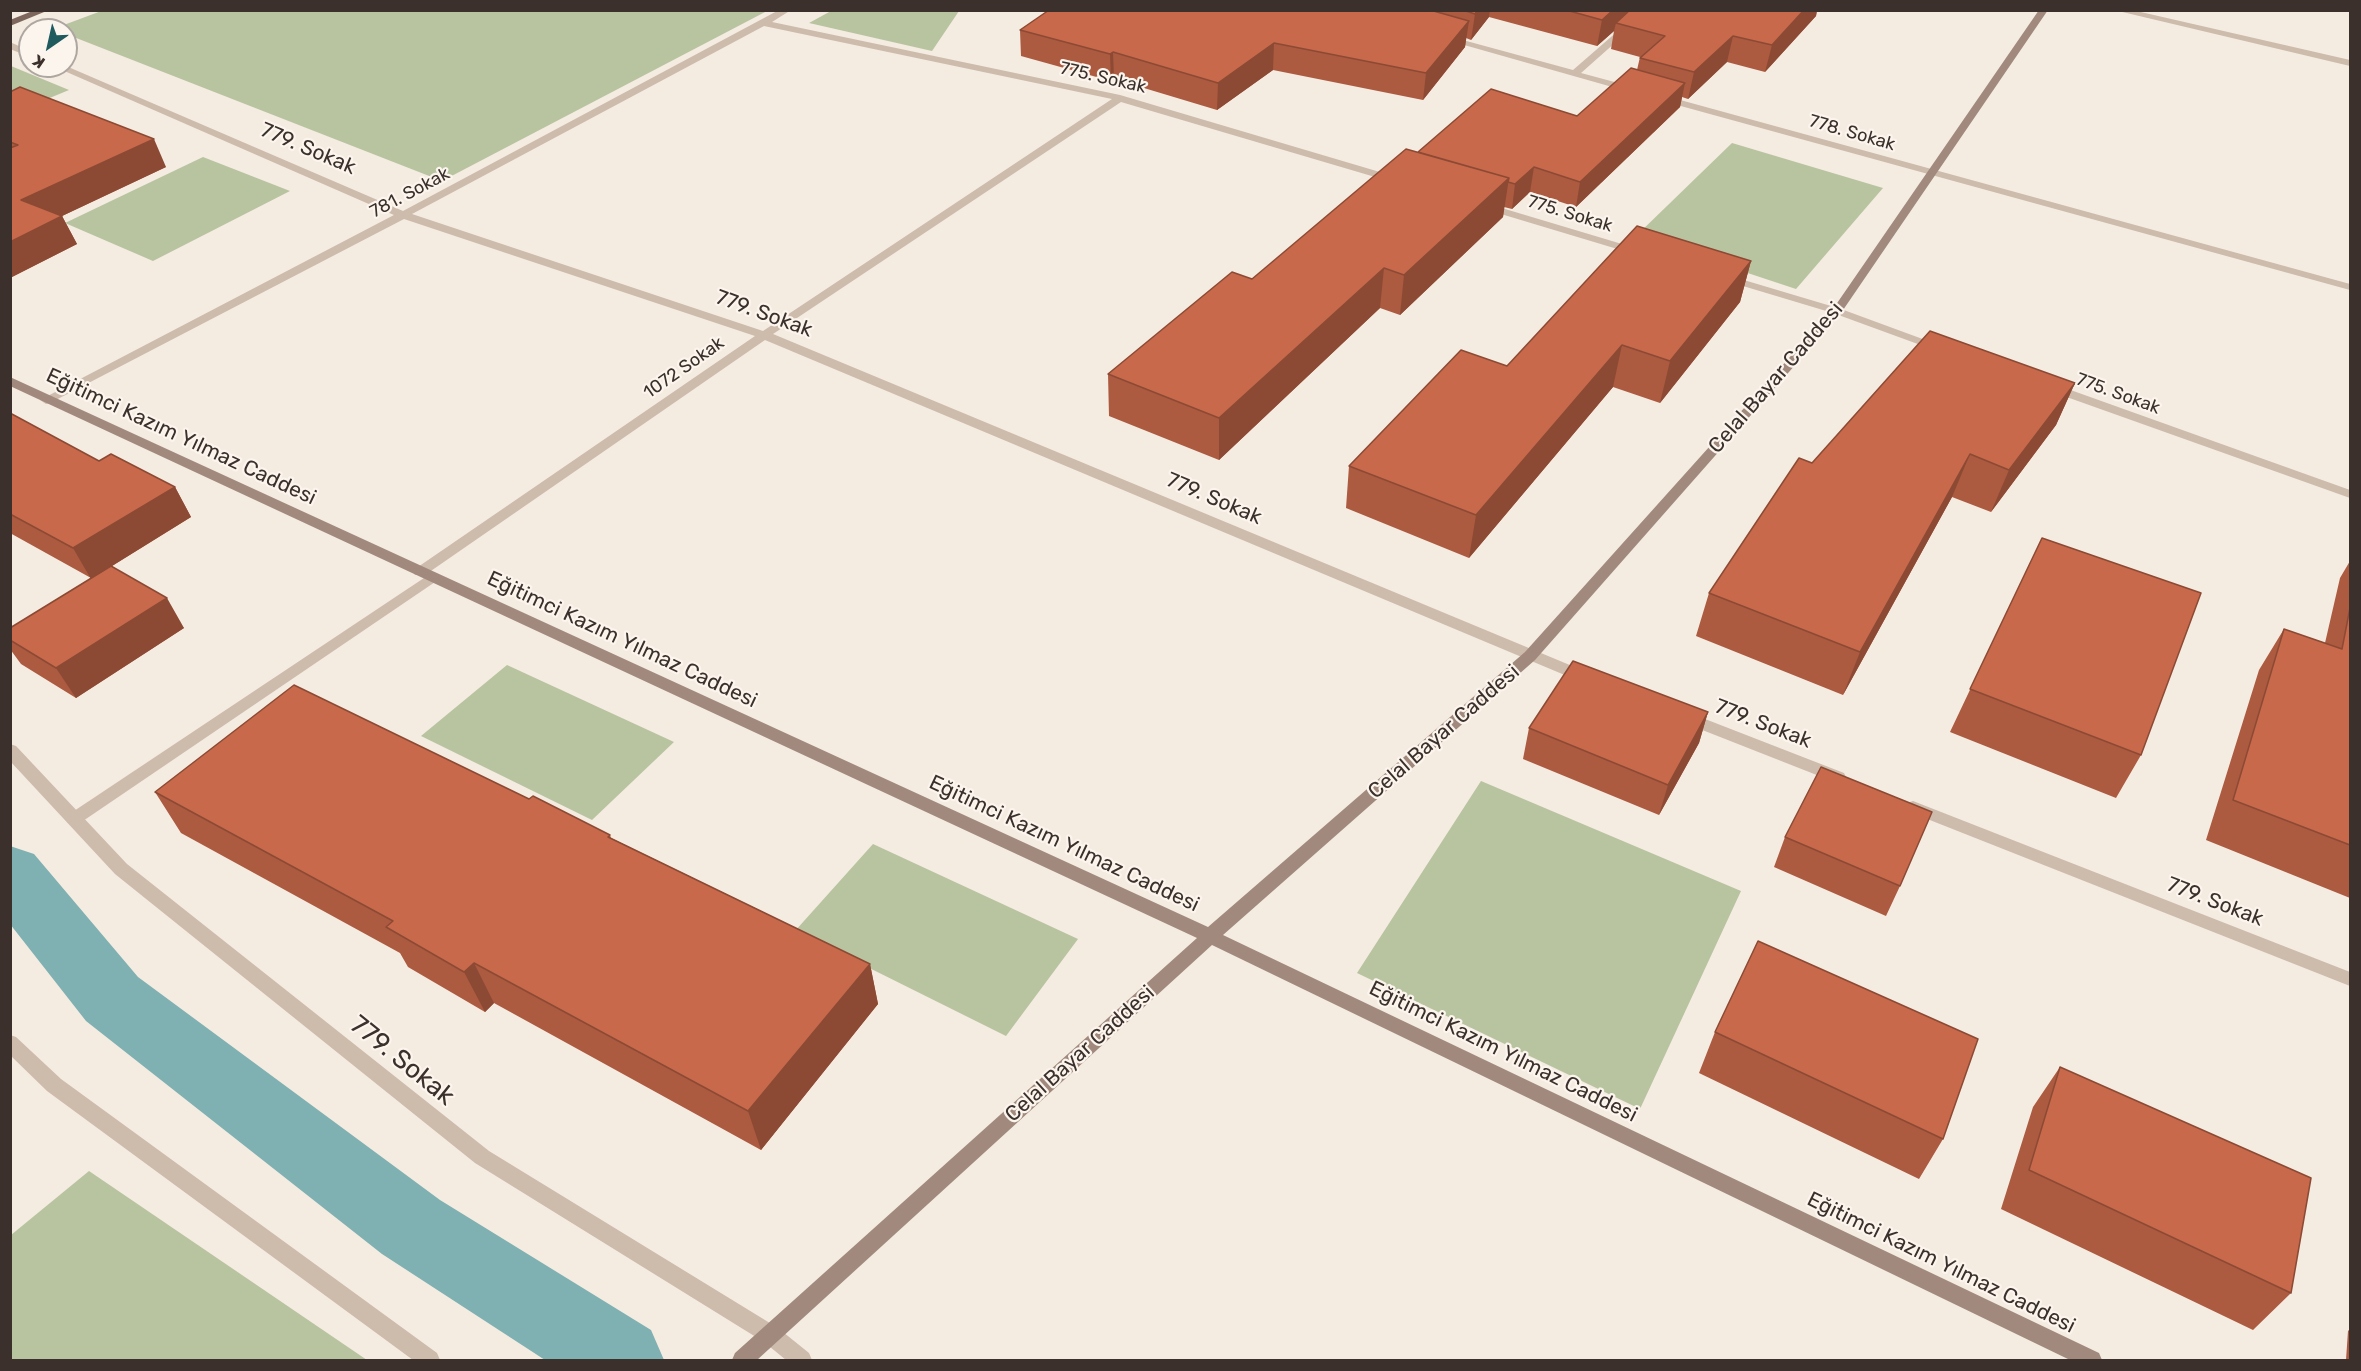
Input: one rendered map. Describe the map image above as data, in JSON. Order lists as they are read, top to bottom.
{
  "streets": {
    "street": [
      "775. Sokak",
      "778. Sokak",
      "779. Sokak",
      "781. Sokak",
      "1072 Sokak",
      "Celal Bayar Caddesi",
      "Eğitimci Kazım Yılmaz Caddesi"
    ]
  },
  "crossings": [
    ["775. Sokak", "781. Sokak"],
    ["775. Sokak", "1072 Sokak"],
    ["778. Sokak", "Celal Bayar Caddesi"],
    ["779. Sokak", "781. Sokak"],
    ["779. Sokak", "1072 Sokak"],
    ["779. Sokak", "Celal Bayar Caddesi"],
    ["781. Sokak", "Eğitimci Kazım Yılmaz Caddesi"],
    ["1072 Sokak", "Eğitimci Kazım Yılmaz Caddesi"],
    ["Celal Bayar Caddesi", "Eğitimci Kazım Yılmaz Caddesi"]
  ],
  "north": "bottom left"
}
